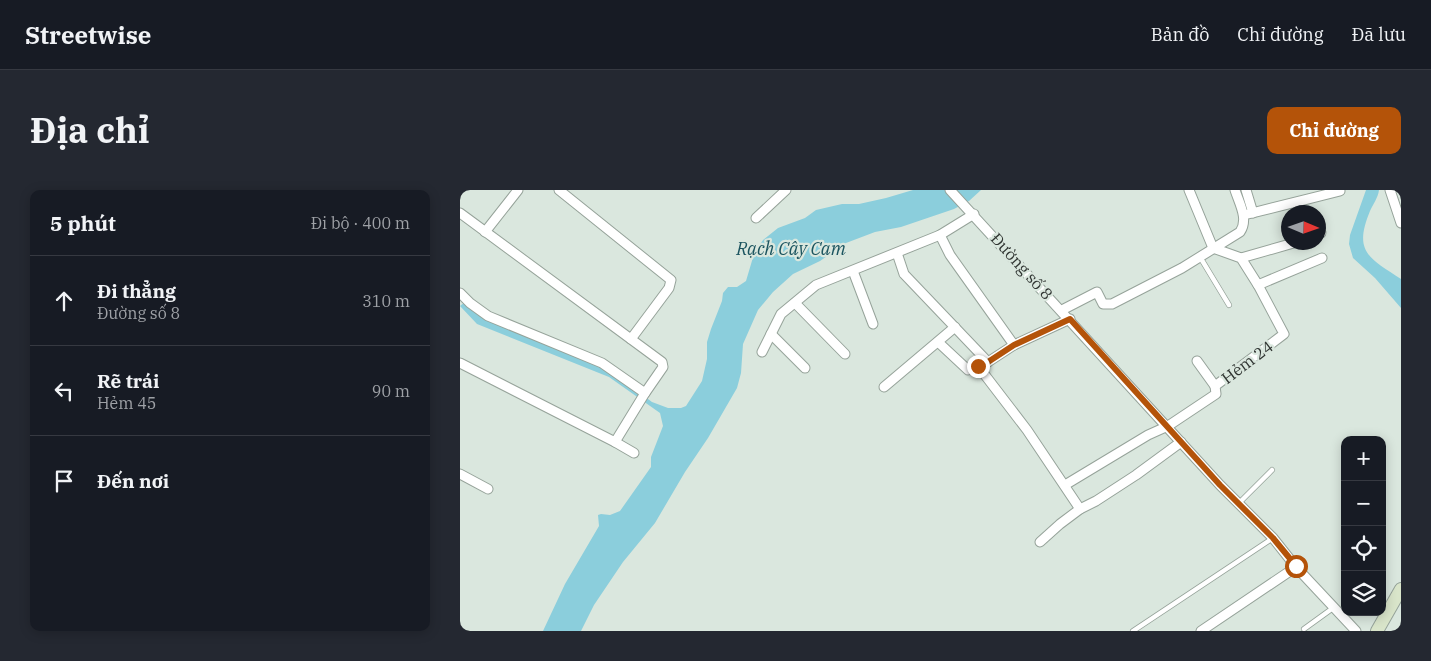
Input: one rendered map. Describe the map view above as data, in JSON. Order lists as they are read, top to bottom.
{
  "streets": {
    "street": ["Đường số 8", "Hẻm 24"]
  },
  "crossings": [
    ["Đường số 8", "Hẻm 24"]
  ],
  "water": ["Rạch Cây Cam"],
  "north": "right",
  "page": {
    "header": "Streetwise",
    "nav": ["Bản đồ", "Chỉ đường", "Đã lưu"],
    "title": "Địa chỉ",
    "buttons": "Chỉ đường",
    "heading": ["5 phút", "Đi bộ · 400 m"],
    "list": [
      ["Đi thẳng", "Đường số 8", "310 m"],
      ["Rẽ trái", "Hẻm 45", "90 m"],
      "Đến nơi"
    ],
    "map_buttons": ["+", "−"]
  }
}
